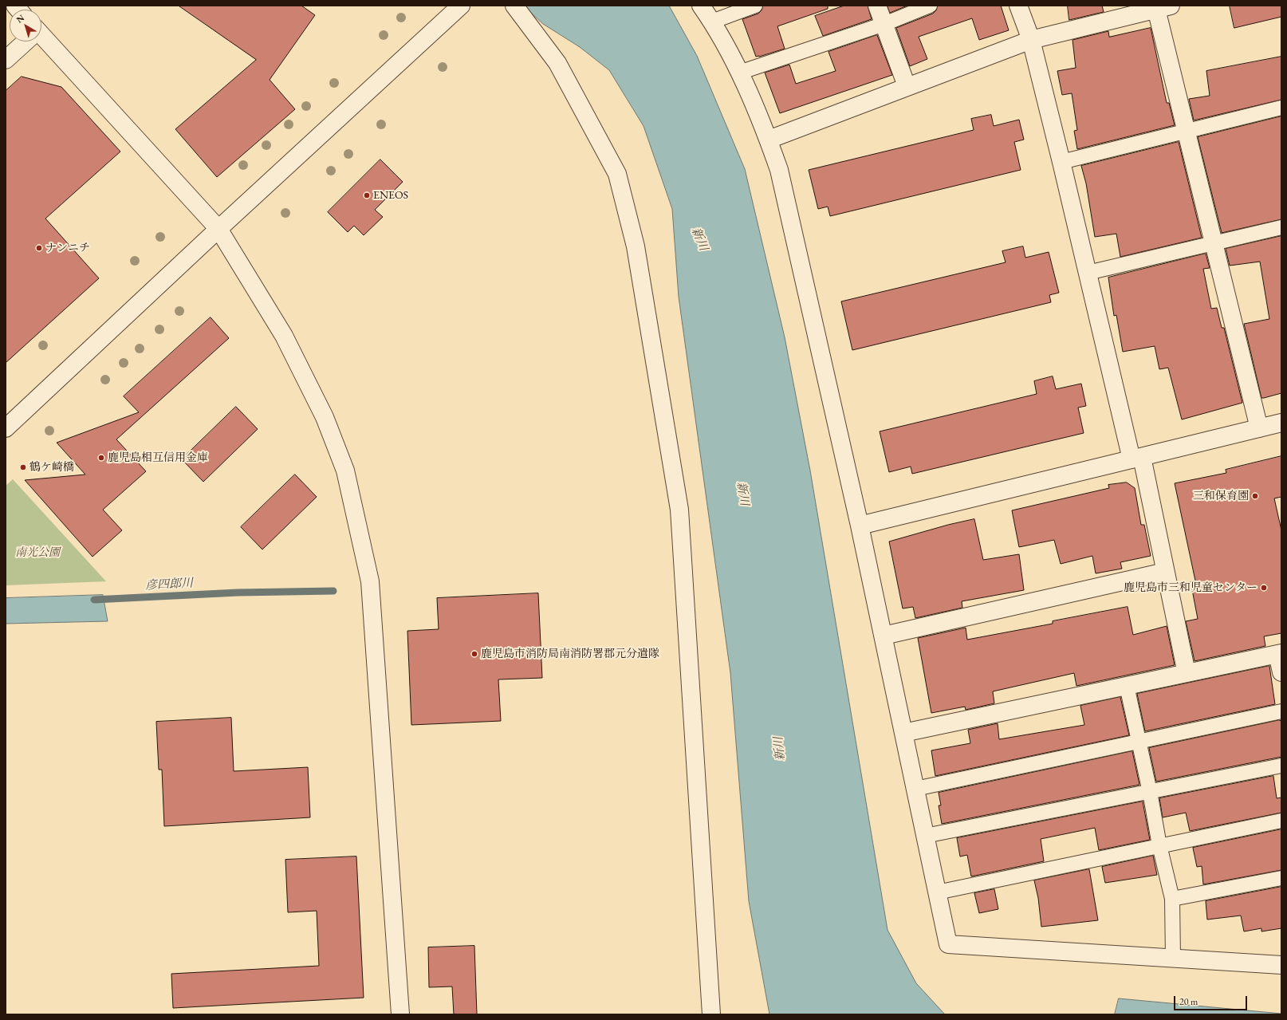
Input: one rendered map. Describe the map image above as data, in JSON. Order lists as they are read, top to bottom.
{
  "water": ["新川", "彦四郎川"],
  "parks": ["南光公園"],
  "places": [
    "ENEOS",
    "ナンニチ",
    "鹿児島相互信用金庫",
    "鶴ケ崎橋",
    "三和保育園",
    "鹿児島市三和児童センター",
    "鹿児島市消防局南消防署郡元分遣隊"
  ],
  "scale_bar": "20 m",
  "north": "top left"
}
